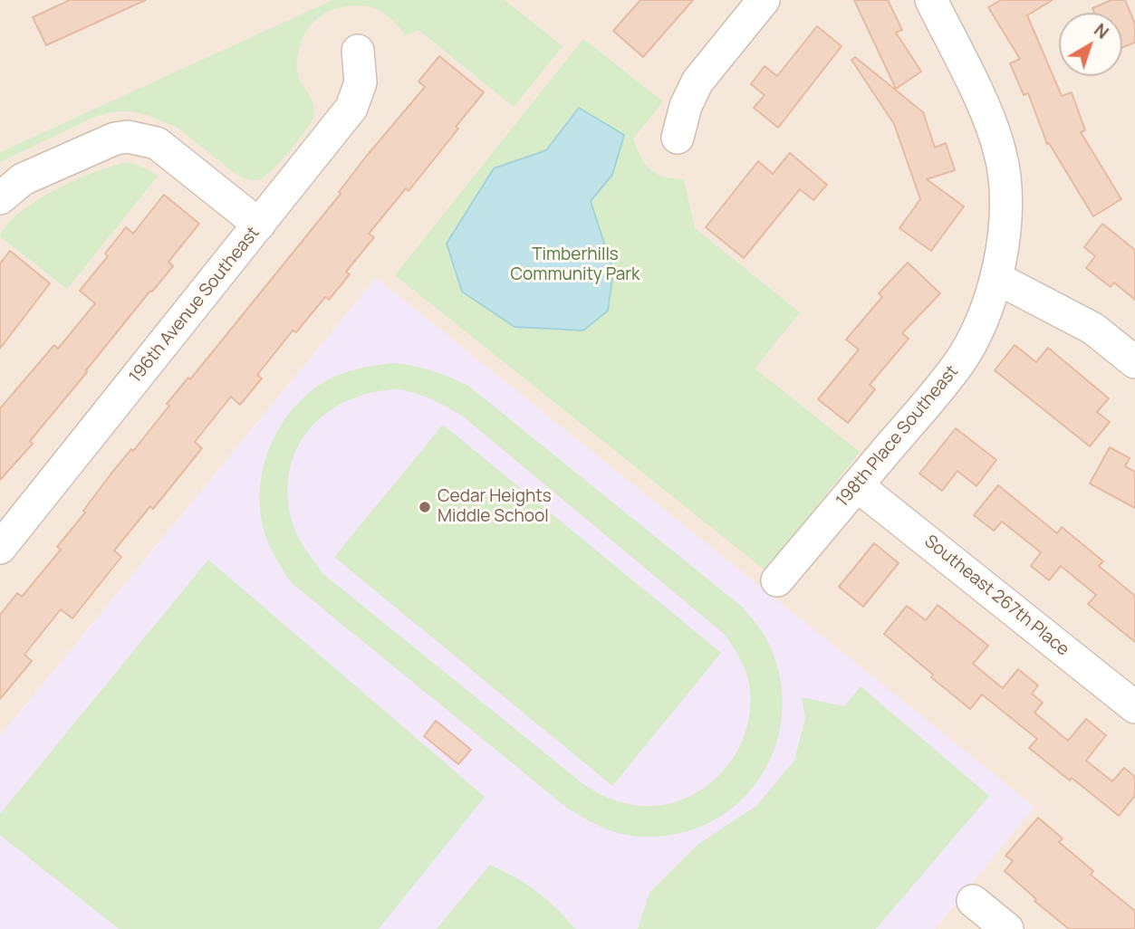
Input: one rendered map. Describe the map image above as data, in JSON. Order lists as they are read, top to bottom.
{
  "streets": {
    "street": ["196th Avenue Southeast", "198th Place Southeast", "Southeast 267th Place"]
  },
  "crossings": [
    ["198th Place Southeast", "Southeast 267th Place"]
  ],
  "parks": ["Timberhills Community Park"],
  "places": ["Cedar Heights Middle School"],
  "north": "top right"
}
